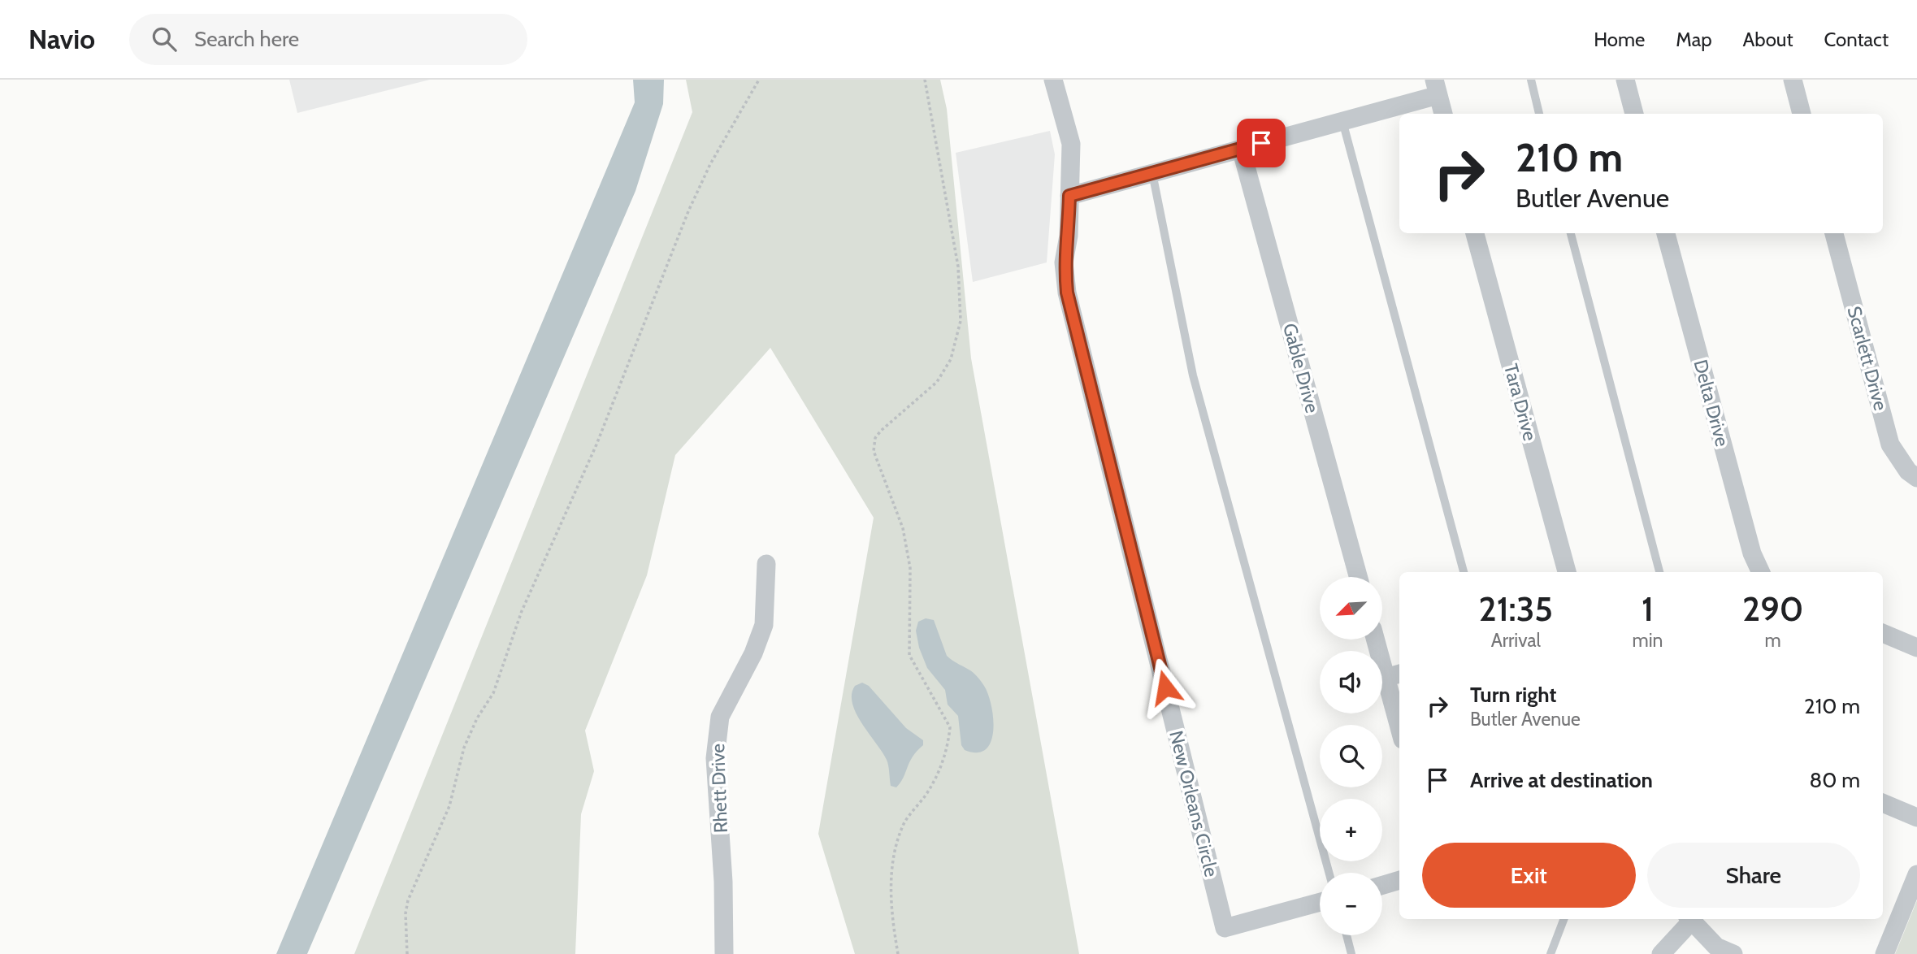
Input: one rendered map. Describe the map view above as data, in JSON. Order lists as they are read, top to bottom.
{
  "streets": {
    "street": [
      "Scarlett Drive",
      "Gable Drive",
      "Tara Drive",
      "Delta Drive",
      "Rhett Drive",
      "New Orleans Circle"
    ]
  },
  "north": "bottom left",
  "page": {
    "header": "Navio",
    "search": "Search here",
    "nav": [
      "Home",
      "Map",
      "About",
      "Contact"
    ],
    "turn": ["210 m", "Butler Avenue"],
    "eta": [
      "21:35",
      "Arrival",
      "1",
      "min",
      "290",
      "m"
    ],
    "map_buttons": ["+", "−"],
    "list": [
      {
        "name": "Turn right",
        "note": "Butler Avenue",
        "value": "210 m"
      },
      {
        "name": "Arrive at destination",
        "value": "80 m"
      }
    ],
    "buttons": ["Exit", "Share"]
  }
}
